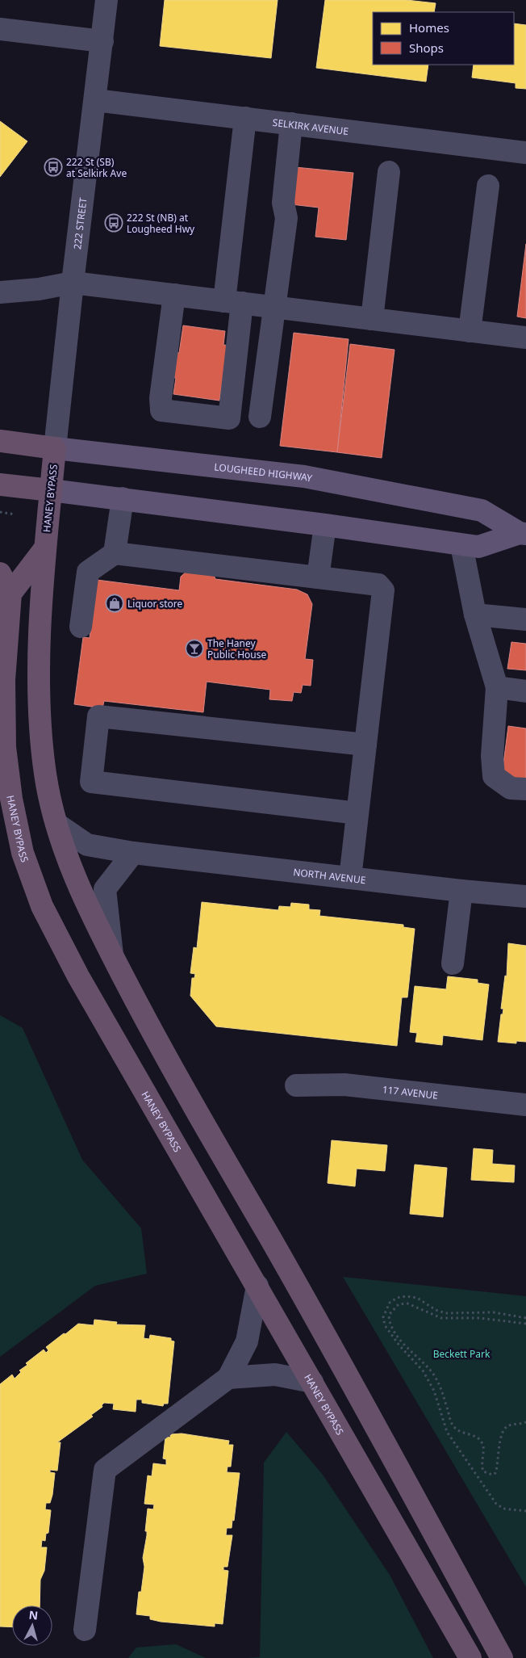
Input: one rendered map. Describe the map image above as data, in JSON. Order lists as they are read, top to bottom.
{
  "streets": {
    "highway": ["LOUGHEED HIGHWAY", "HANEY BYPASS"],
    "street": [
      "SELKIRK AVENUE",
      "222 STREET",
      "NORTH AVENUE",
      "117 AVENUE"
    ]
  },
  "crossings": [
    ["SELKIRK AVENUE", "222 STREET"],
    ["222 STREET", "LOUGHEED HIGHWAY"],
    ["222 STREET", "HANEY BYPASS"],
    ["LOUGHEED HIGHWAY", "HANEY BYPASS"],
    ["HANEY BYPASS", "NORTH AVENUE"]
  ],
  "parks": ["Beckett Park"],
  "places": {
    "bus stop": ["222 St (SB) at Selkirk Ave", "222 St (NB) at Lougheed Hwy"],
    "shop": ["Liquor store"],
    "bar": ["The Haney Public House"]
  },
  "legend": ["Homes", "Shops"],
  "north": "top"
}
